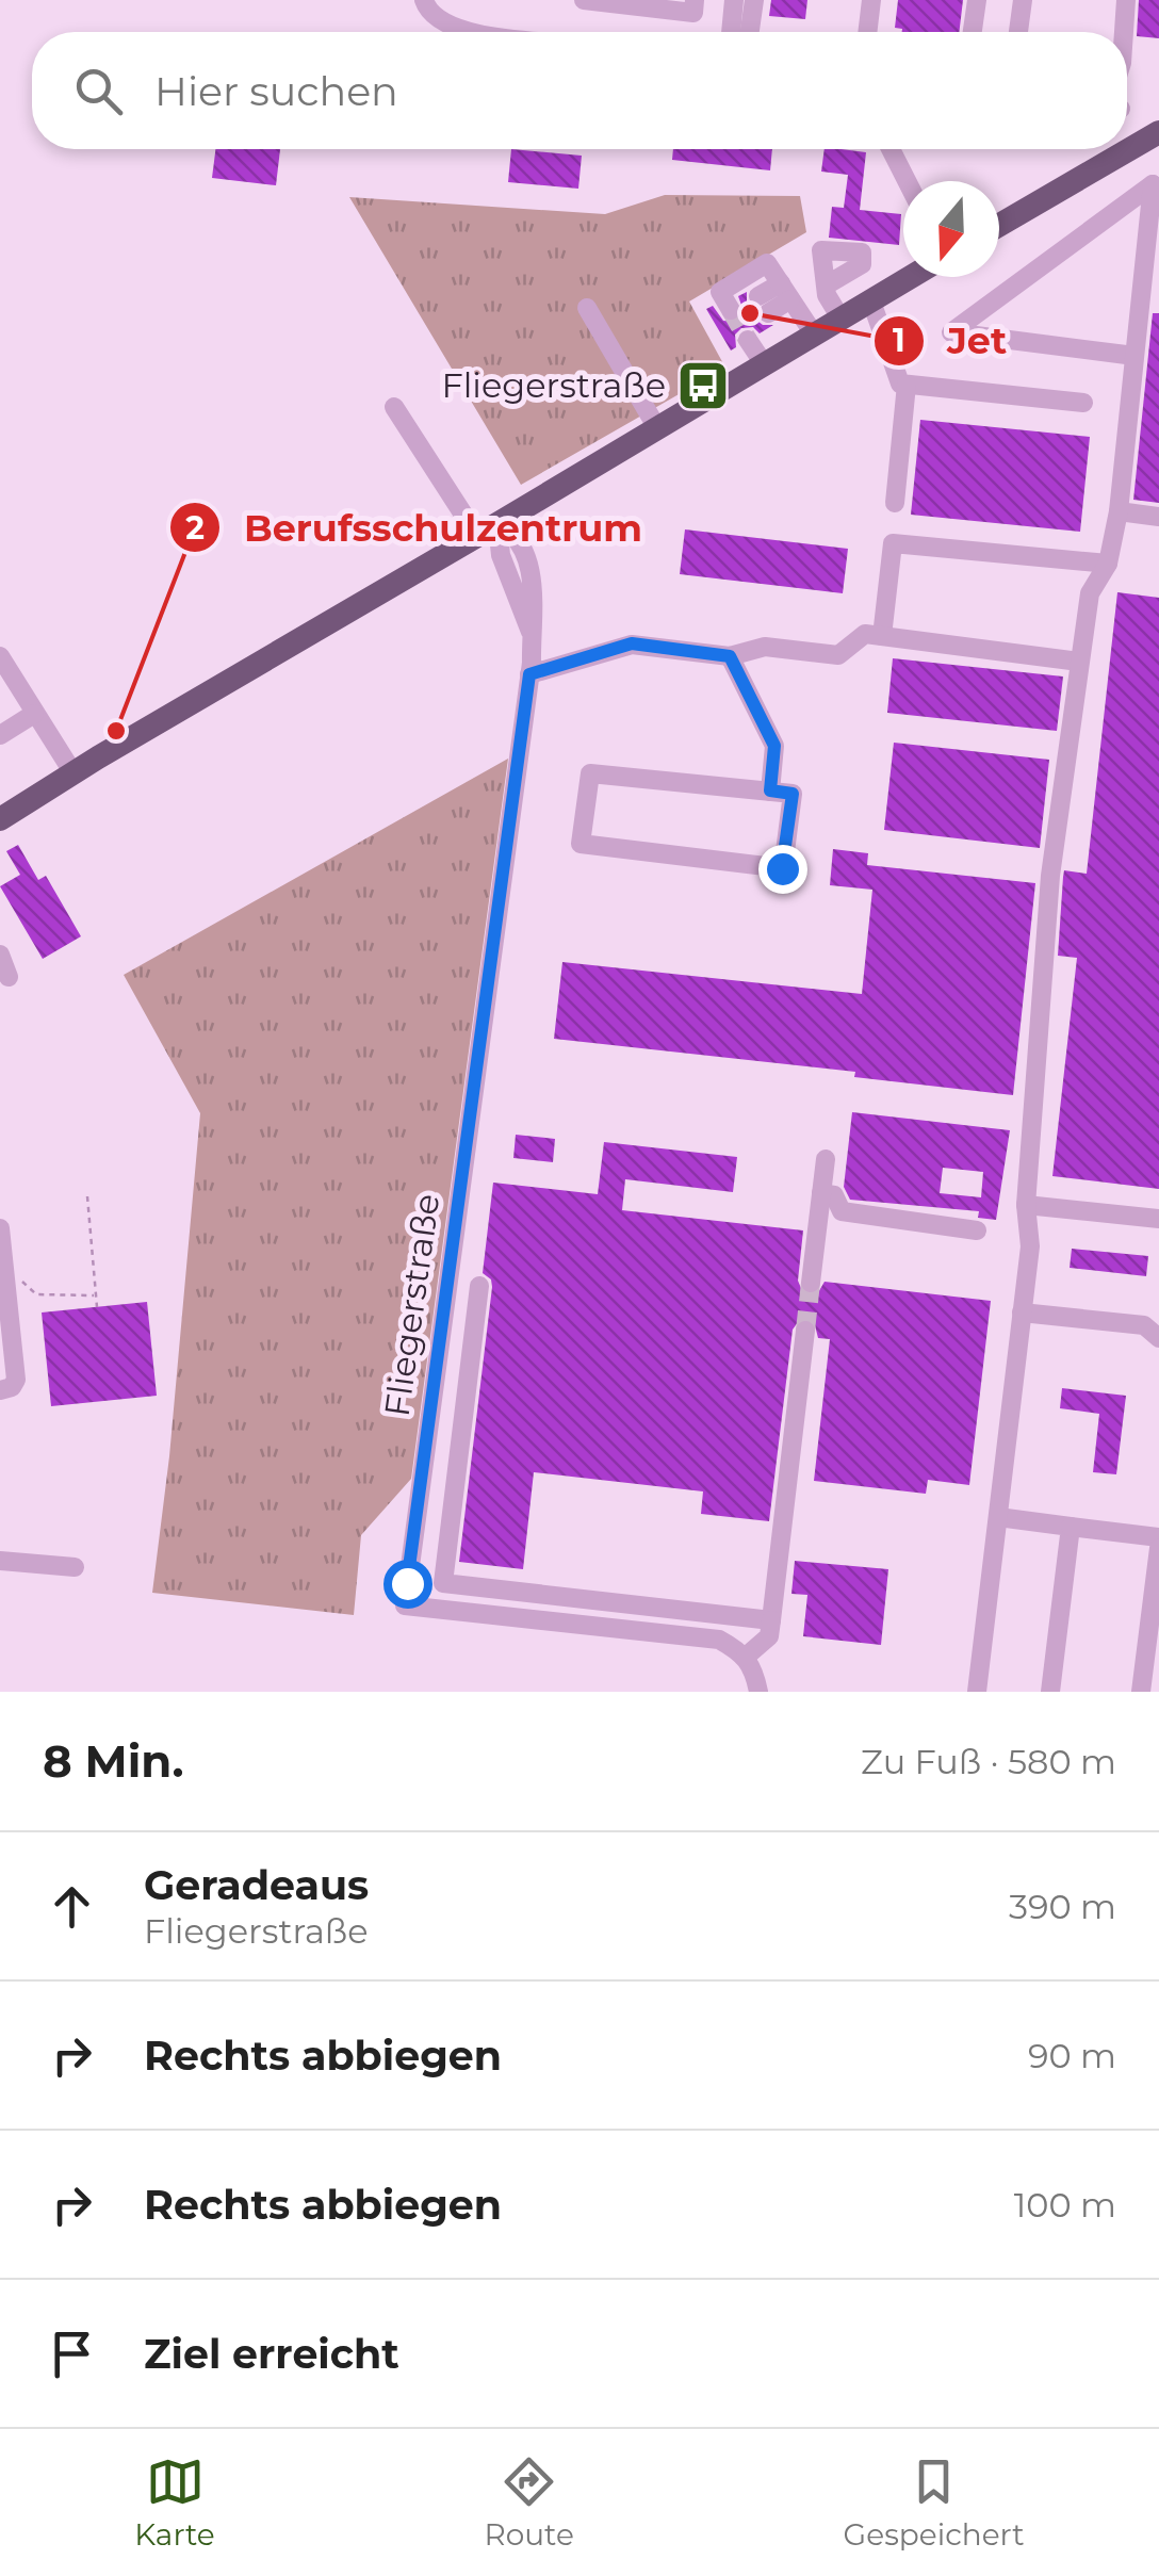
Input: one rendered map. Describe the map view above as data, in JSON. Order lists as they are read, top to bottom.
{
  "streets": {
    "street": ["Fliegerstraße"]
  },
  "places": {
    "other": ["Jet", "Berufsschulzentrum"],
    "bus stop": ["Fliegerstraße"]
  },
  "north": "bottom",
  "page": {
    "search": "Hier suchen",
    "heading": ["8 Min.", "Zu Fuß · 580 m"],
    "list": [
      ["Geradeaus", "Fliegerstraße", "390 m"],
      ["Rechts abbiegen", "90 m"],
      ["Rechts abbiegen", "100 m"],
      "Ziel erreicht"
    ],
    "nav": ["Karte", "Route", "Gespeichert"]
  }
}
